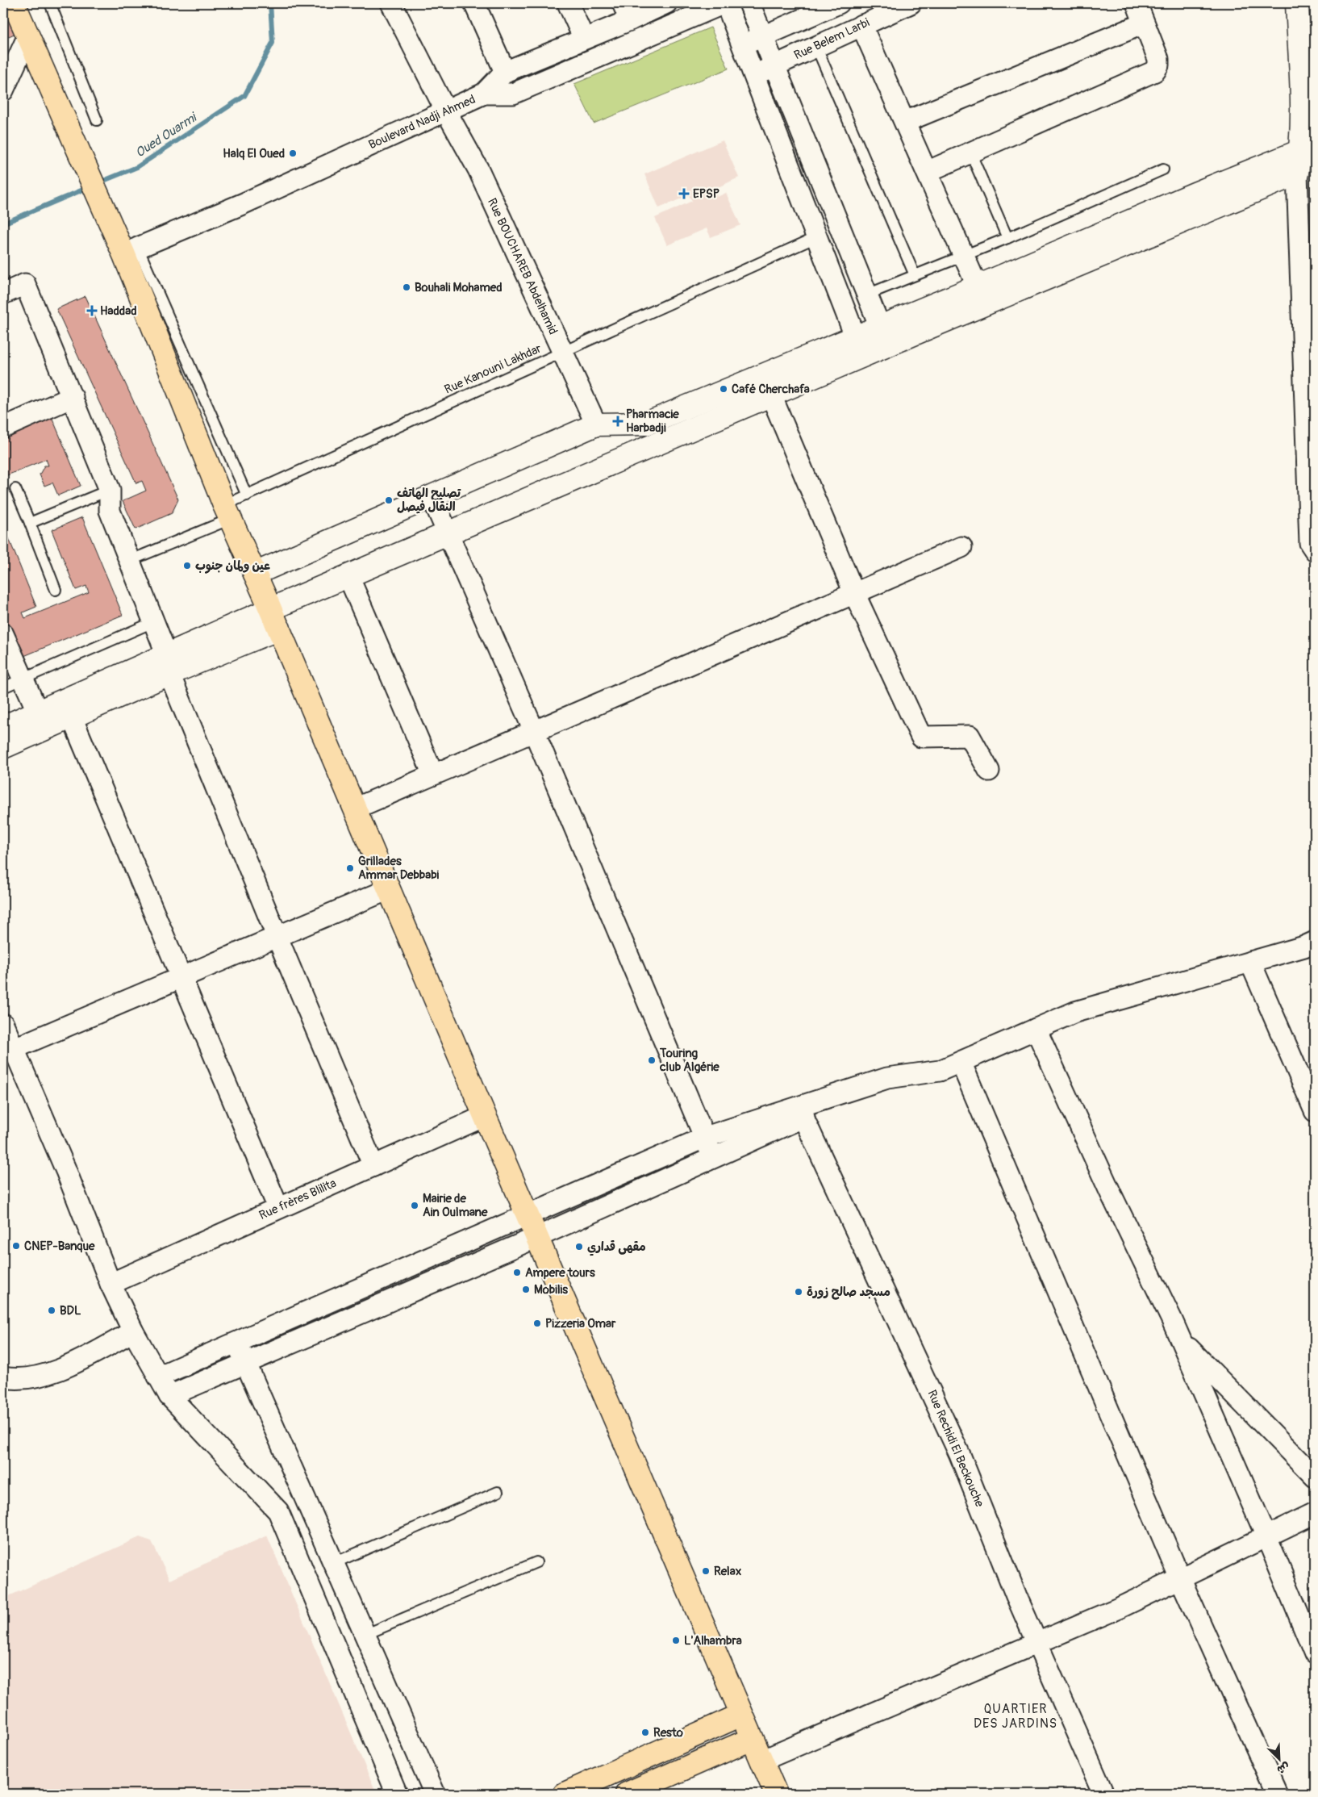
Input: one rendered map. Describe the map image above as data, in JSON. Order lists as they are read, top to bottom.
{
  "streets": {
    "street": [
      "Rue Belem Larbi",
      "Boulevard Nadji Ahmed",
      "Rue BOUCHAREB Abdelhamid",
      "Rue frères Blilita",
      "Rue Rechidi El Beckouche"
    ],
    "lane": ["Rue Kanouni Lakhdar"]
  },
  "crossings": [
    ["Boulevard Nadji Ahmed", "Rue BOUCHAREB Abdelhamid"],
    ["Rue BOUCHAREB Abdelhamid", "Rue Kanouni Lakhdar"]
  ],
  "districts": ["QUARTIER DES JARDINS"],
  "water": ["Oued Ouarmi"],
  "places": {
    "other": [
      "Halq El Oued",
      "Bouhali Mohamed",
      "Café Cherchafa",
      "تصليح الهاتف النقال فيصل",
      "عين ولمان جنوب",
      "Grillades Ammar Debbabi",
      "Touring club Algérie",
      "Mairie de Ain Oulmane",
      "CNEP-Banque",
      "مقهى قداري",
      "Ampere tours",
      "Mobilis",
      "مسجد صالح زورة",
      "BDL",
      "Pizzeria Omar",
      "Relax",
      "L'Alhambra",
      "Resto"
    ],
    "health": ["EPSP", "Haddad", "Pharmacie Harbadji"]
  },
  "north": "bottom right"
}
